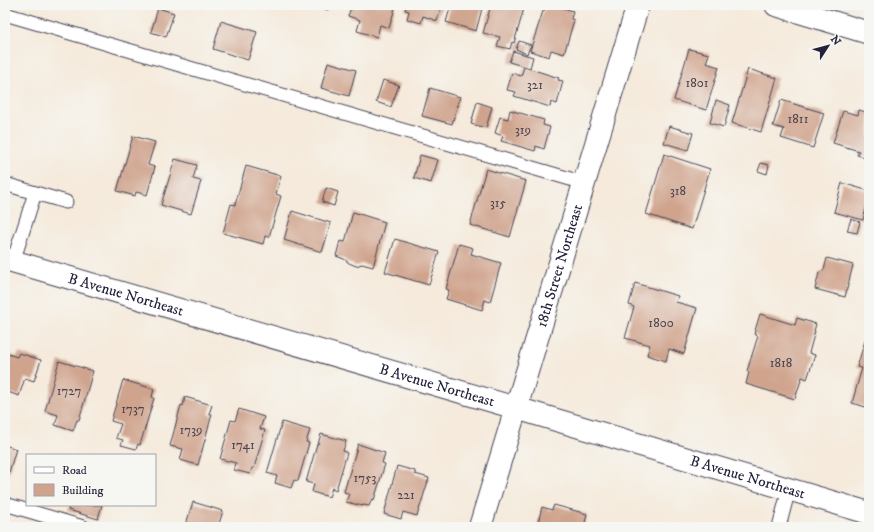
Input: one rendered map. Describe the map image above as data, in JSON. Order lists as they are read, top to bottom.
{
  "streets": {
    "street": ["18th Street Northeast", "B Avenue Northeast"]
  },
  "crossings": [
    ["18th Street Northeast", "B Avenue Northeast"]
  ],
  "house_numbers": [
    "1801",
    "321",
    "1811",
    "319",
    "318",
    "315",
    "1800",
    "1818",
    "1727",
    "1737",
    "1739",
    "1741",
    "1753",
    "221"
  ],
  "legend": ["Road", "Building"],
  "north": "top right"
}
